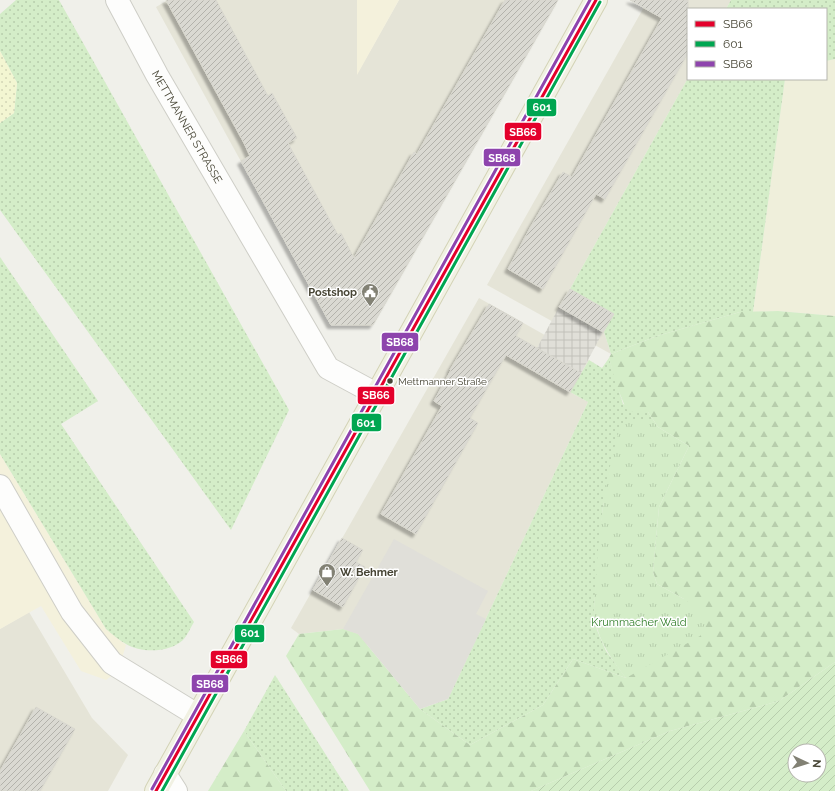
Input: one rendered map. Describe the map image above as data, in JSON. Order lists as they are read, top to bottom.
{
  "streets": {
    "street": ["METTMANNER STRASSE"]
  },
  "parks": ["Krummacher Wald"],
  "places": {
    "public building": ["Postshop"],
    "other": ["Mettmanner Straße"],
    "shop": ["W. Behmer"]
  },
  "lines": ["transit line SB66", "transit line SB68", "transit line 601"],
  "legend": ["SB66", "601", "SB68"],
  "north": "right"
}
